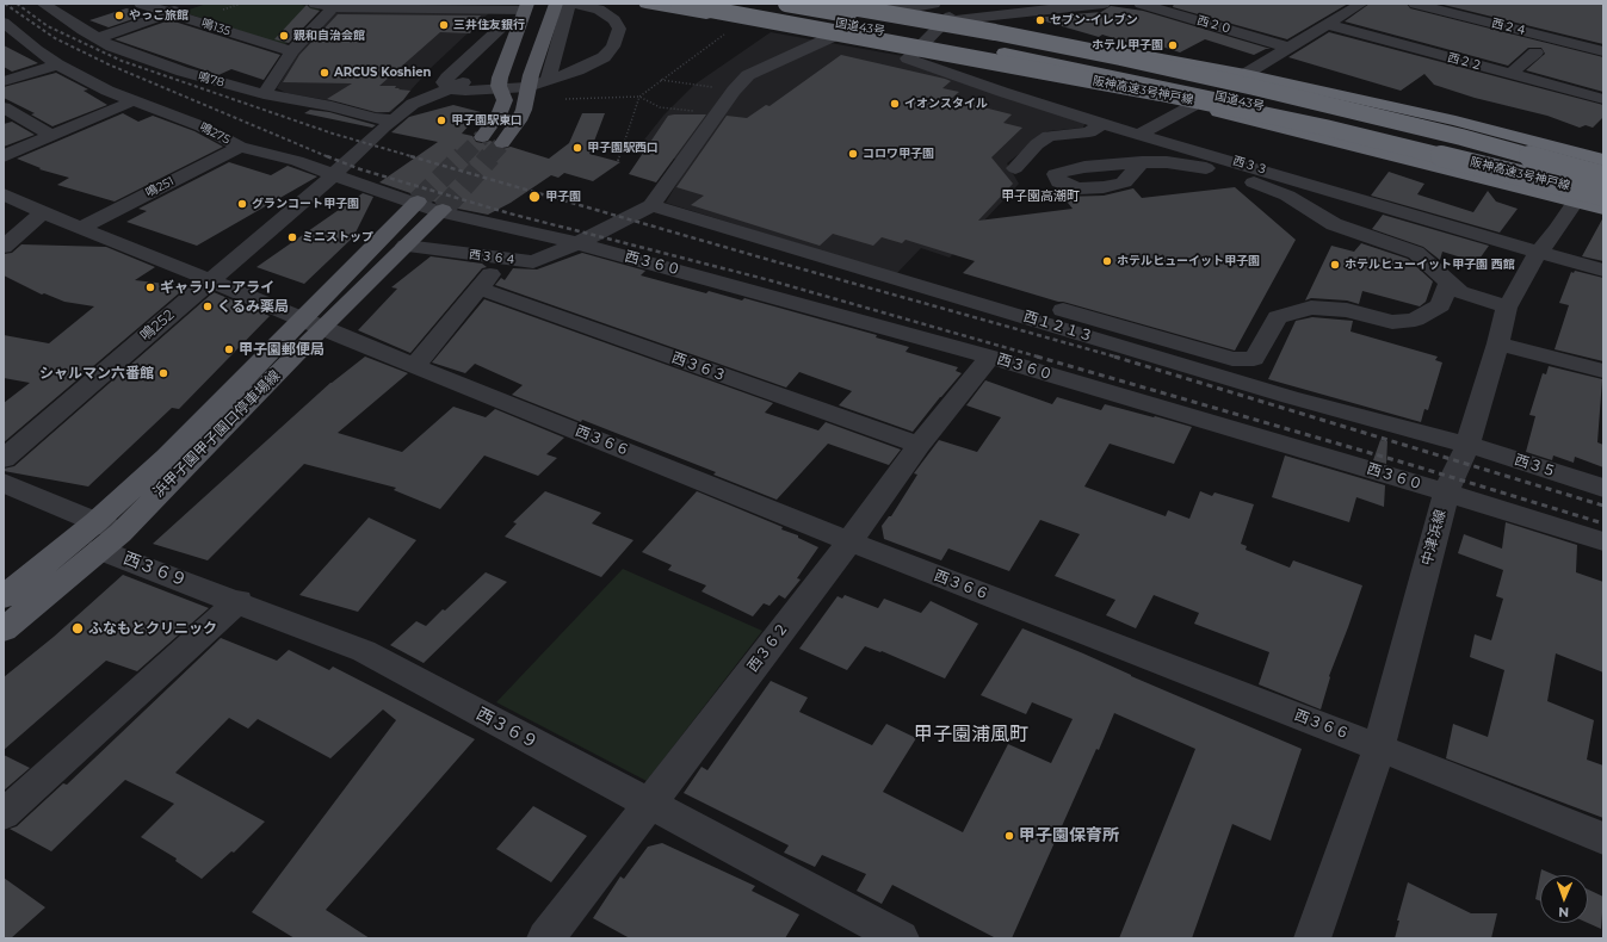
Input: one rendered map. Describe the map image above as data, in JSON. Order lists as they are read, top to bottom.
{
  "streets": {
    "highway": ["国道43号", "阪神高速3号神戸線"],
    "main road": ["浜甲子園甲子園口停車場線"],
    "street": [
      "西２０",
      "鳴135",
      "西２４",
      "西２２",
      "鳴78",
      "鳴275",
      "西３３",
      "鳴251",
      "西３６４",
      "西３６０",
      "鳴252",
      "西１２１３",
      "西３６３",
      "西３６６",
      "西３５",
      "中津浜線",
      "西３６９",
      "西３６２"
    ]
  },
  "crossings": [
    ["国道43号", "阪神高速3号神戸線"],
    ["国道43号", "中津浜線"],
    ["鳴78", "鳴252"],
    ["阪神高速3号神戸線", "中津浜線"],
    ["鳴275", "鳴251"],
    ["鳴275", "西３６０"],
    ["鳴275", "鳴252"],
    ["鳴275", "浜甲子園甲子園口停車場線"],
    ["西３３", "中津浜線"],
    ["鳴251", "西３６６"],
    ["西３６４", "西３６０"],
    ["西３６４", "西１２１３"],
    ["西３６４", "浜甲子園甲子園口停車場線"],
    ["西３６０", "浜甲子園甲子園口停車場線"],
    ["西３６０", "中津浜線"],
    ["西３６０", "西３６２"],
    ["鳴252", "西３６６"],
    ["西１２１３", "西３５"],
    ["西１２１３", "中津浜線"],
    ["西３６３", "西３６２"],
    ["浜甲子園甲子園口停車場線", "西３６６"],
    ["浜甲子園甲子園口停車場線", "西３６９"],
    ["西３６６", "中津浜線"],
    ["西３６６", "西３６２"],
    ["西３５", "中津浜線"],
    ["西３６９", "西３６２"]
  ],
  "districts": ["甲子園高潮町", "甲子園浦風町"],
  "places": [
    "やっこ旅館",
    "セブン-イレブン",
    "三井住友銀行",
    "親和自治会館",
    "ホテル甲子園",
    "ARCUS Koshien",
    "イオンスタイル",
    "甲子園駅東口",
    "甲子園駅西口",
    "コロワ甲子園",
    "甲子園",
    "グランコート甲子園",
    "ミニストップ",
    "ホテルヒューイット甲子園",
    "ホテルヒューイット甲子園 西館",
    "ギャラリーアライ",
    "くるみ薬局",
    "甲子園郵便局",
    "シャルマン六番館",
    "ふなもとクリニック",
    "甲子園保育所"
  ],
  "north": "bottom"
}
